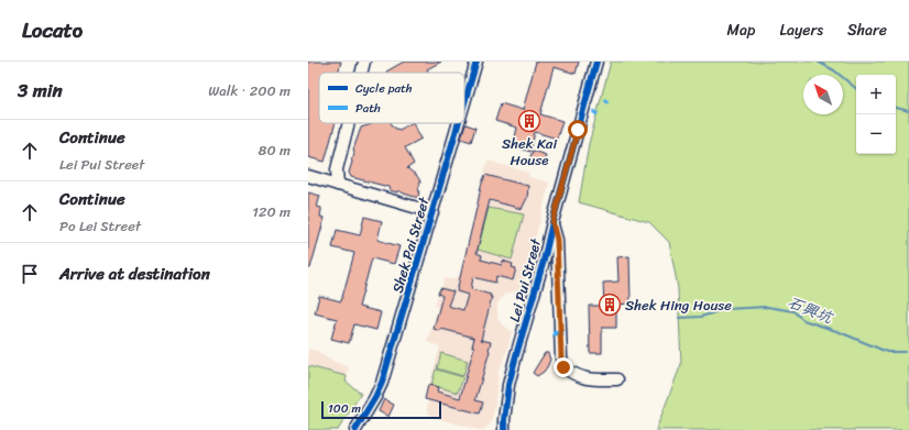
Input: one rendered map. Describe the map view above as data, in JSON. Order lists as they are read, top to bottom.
{
  "streets": {
    "street": ["Shek Pai Street", "Lei Pui Street"]
  },
  "water": ["石興坑"],
  "places": {
    "building": ["Shek Kai House", "Shek Hing House"]
  },
  "legend": ["Cycle path", "Path"],
  "scale_bar": "100 m",
  "north": "top left",
  "page": {
    "header": "Locato",
    "nav": ["Map", "Layers", "Share"],
    "heading": ["3 min", "Walk · 200 m"],
    "map_buttons": ["+", "−"],
    "list": [
      ["Continue", "Lei Pui Street", "80 m"],
      ["Continue", "Po Lei Street", "120 m"],
      "Arrive at destination"
    ],
    "scale": "100 m"
  }
}
